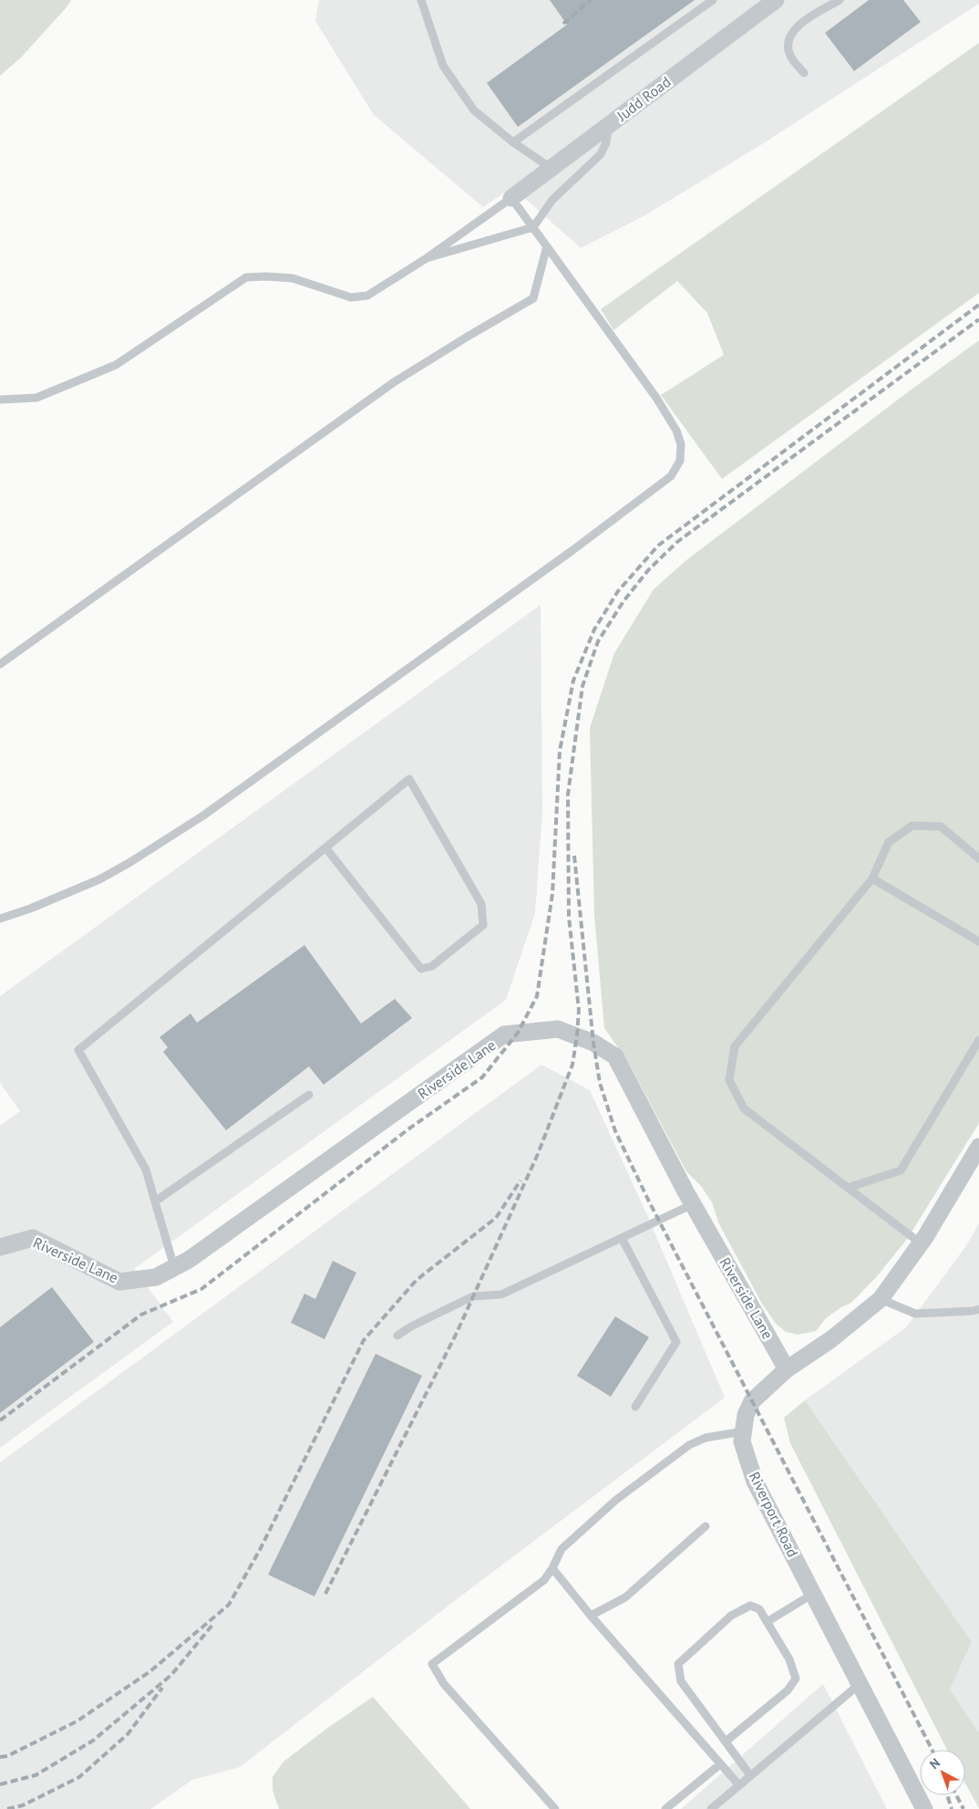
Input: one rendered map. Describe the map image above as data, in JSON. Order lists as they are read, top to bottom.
{
  "streets": {
    "street": ["Judd Road", "Riverside Lane", "Riverport Road"]
  },
  "crossings": [
    ["Riverside Lane", "Riverport Road"]
  ],
  "north": "top left"
}
